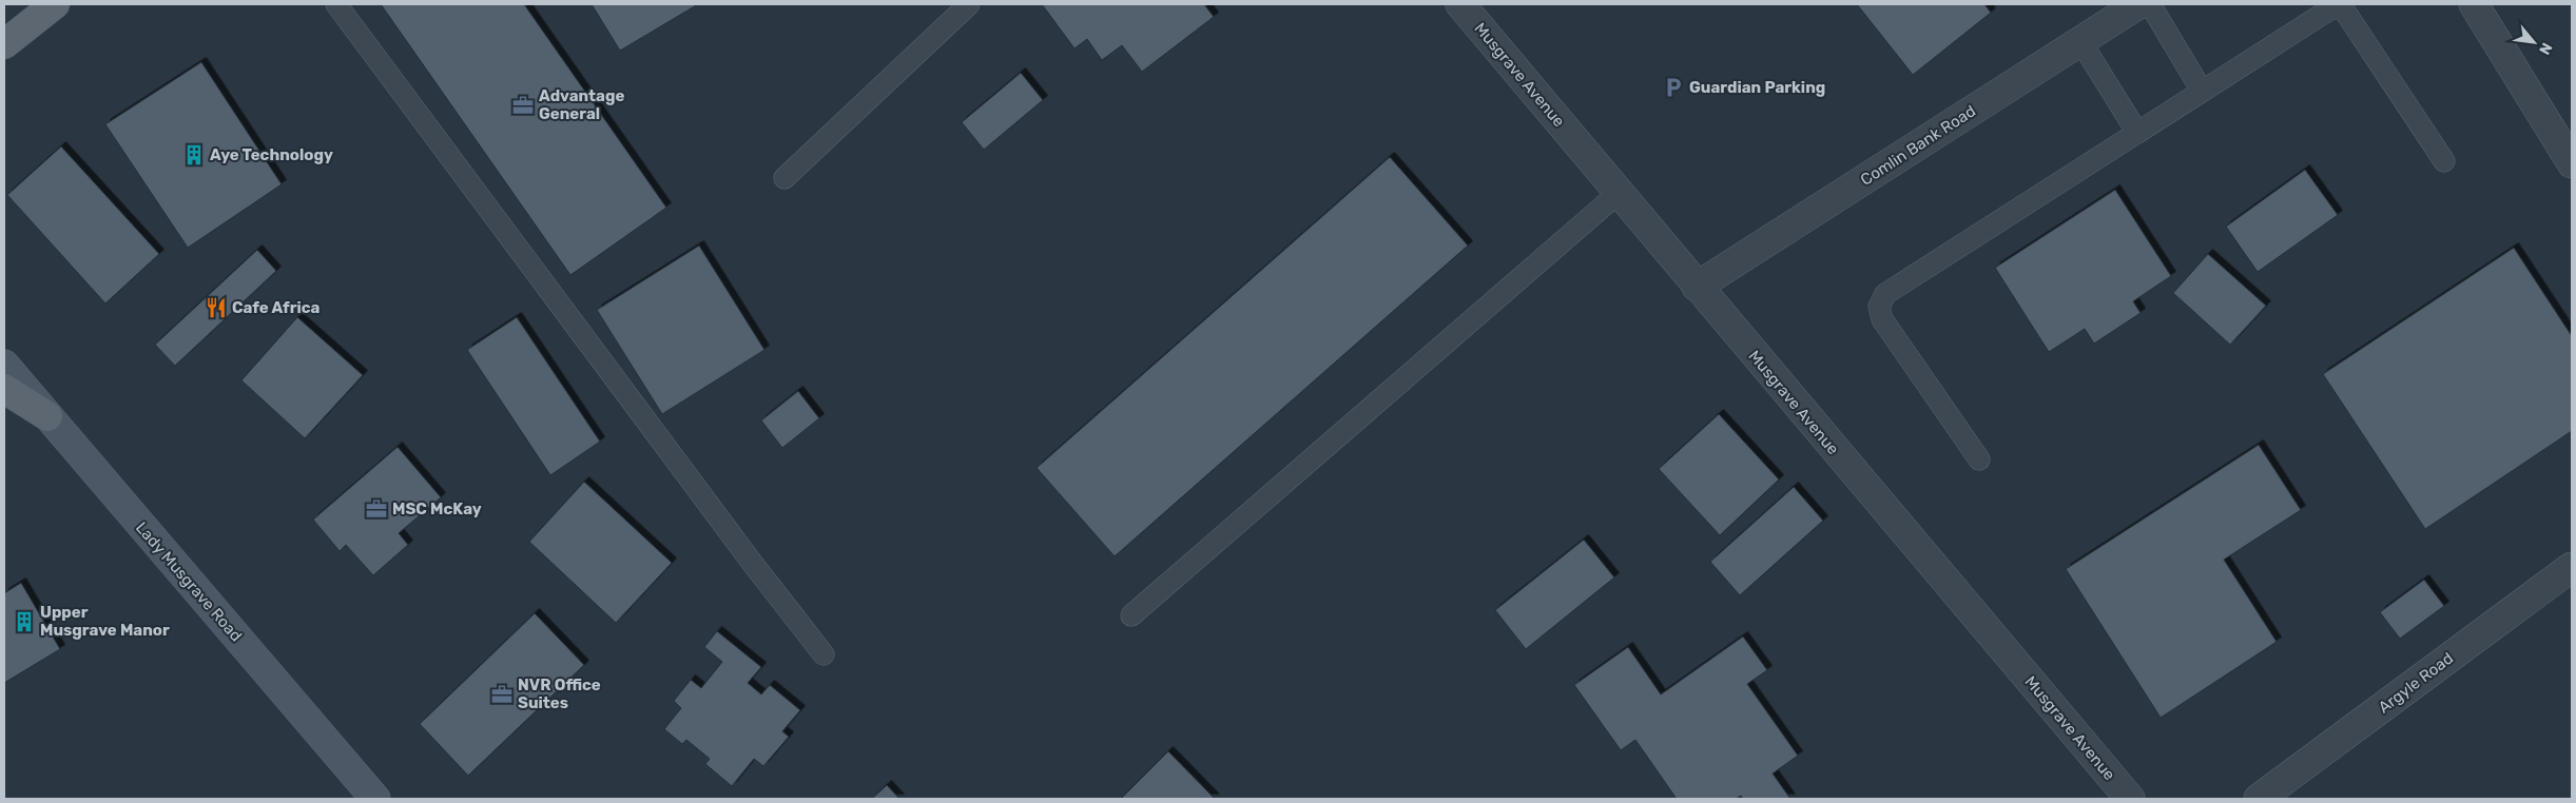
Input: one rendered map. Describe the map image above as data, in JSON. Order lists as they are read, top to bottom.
{
  "streets": {
    "main road": ["Lady Musgrave Road"],
    "street": ["Musgrave Avenue", "Comlin Bank Road", "Argyle Road"]
  },
  "crossings": [
    ["Musgrave Avenue", "Comlin Bank Road"]
  ],
  "places": {
    "parking": ["Guardian Parking"],
    "office": ["Advantage General", "MSC McKay", "NVR Office Suites"],
    "building": ["Aye Technology", "Upper Musgrave Manor"],
    "restaurant": ["Cafe Africa"]
  },
  "north": "bottom right"
}
